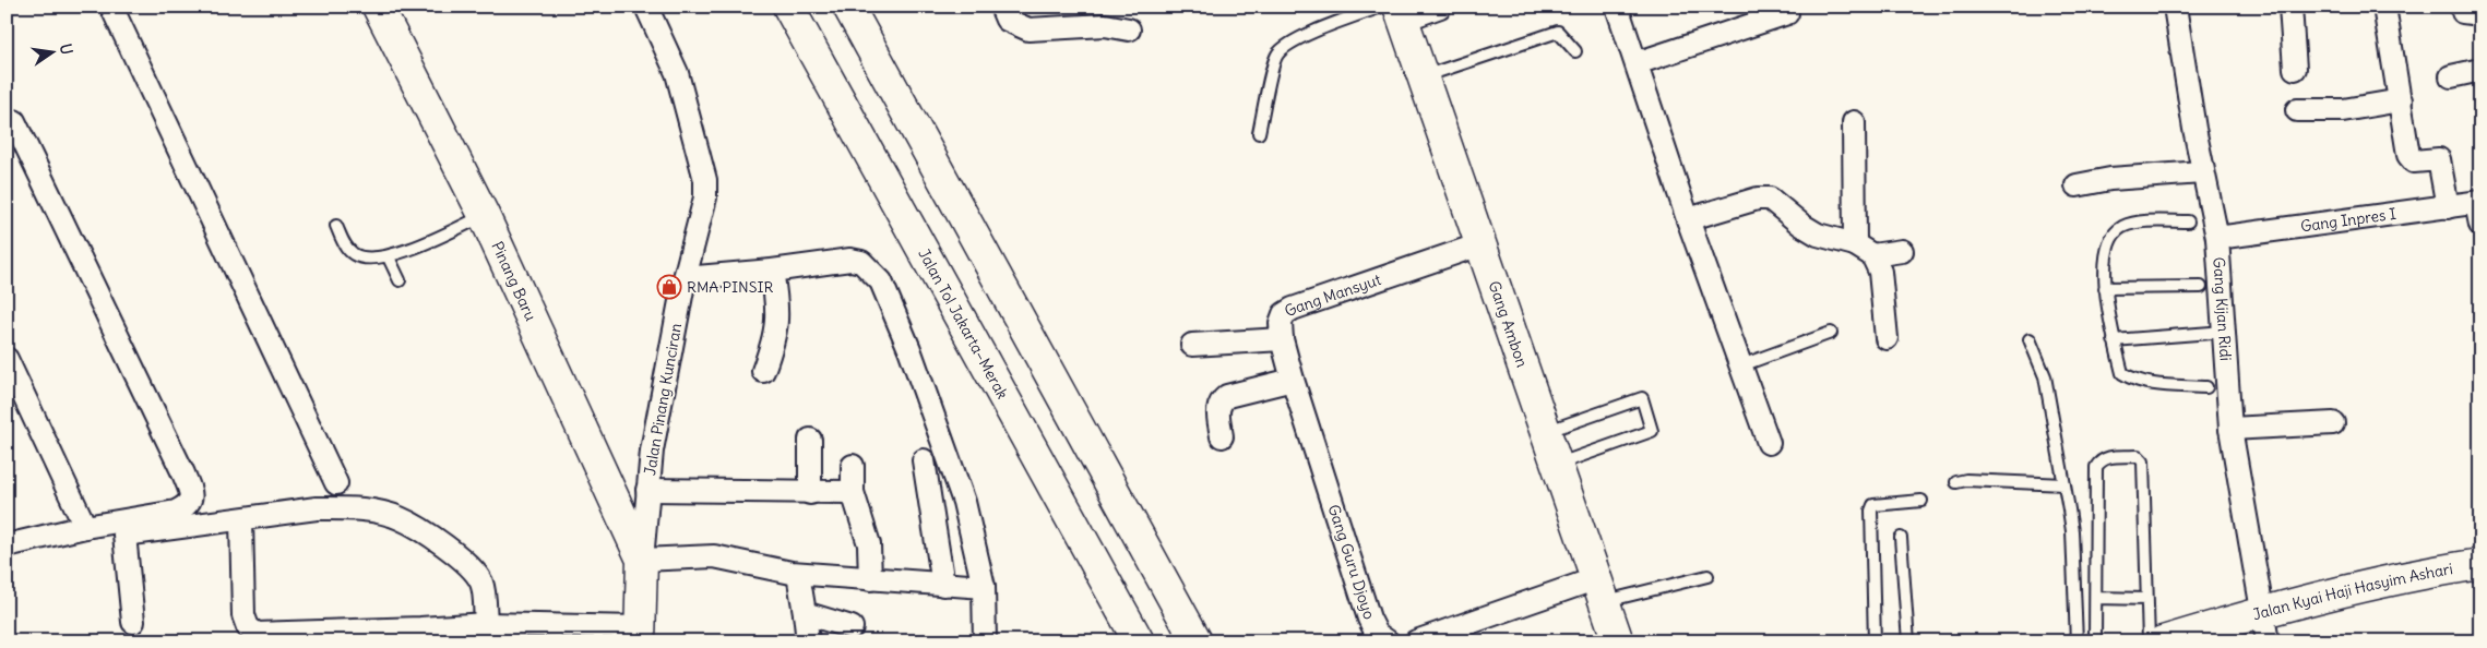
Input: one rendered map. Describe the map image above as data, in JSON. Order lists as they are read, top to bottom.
{
  "streets": {
    "main road": [
      "Pinang Baru",
      "Jalan Tol Jakarta–Merak",
      "Gang Ambon",
      "Jalan Pinang Kunciran",
      "Jalan Kyai Haji Hasyim Ashari"
    ],
    "street": [
      "Gang Inpres I",
      "Gang Mansyut",
      "Gang Kijan Ridi",
      "Gang Guru Djoyo"
    ]
  },
  "crossings": [
    ["Gang Inpres I", "Gang Kijan Ridi"],
    ["Pinang Baru", "Jalan Pinang Kunciran"],
    ["Gang Mansyut", "Gang Ambon"],
    ["Gang Mansyut", "Gang Guru Djoyo"],
    ["Gang Kijan Ridi", "Jalan Kyai Haji Hasyim Ashari"]
  ],
  "places": {
    "shop": ["RMA PINSIR"]
  },
  "north": "right"
}
